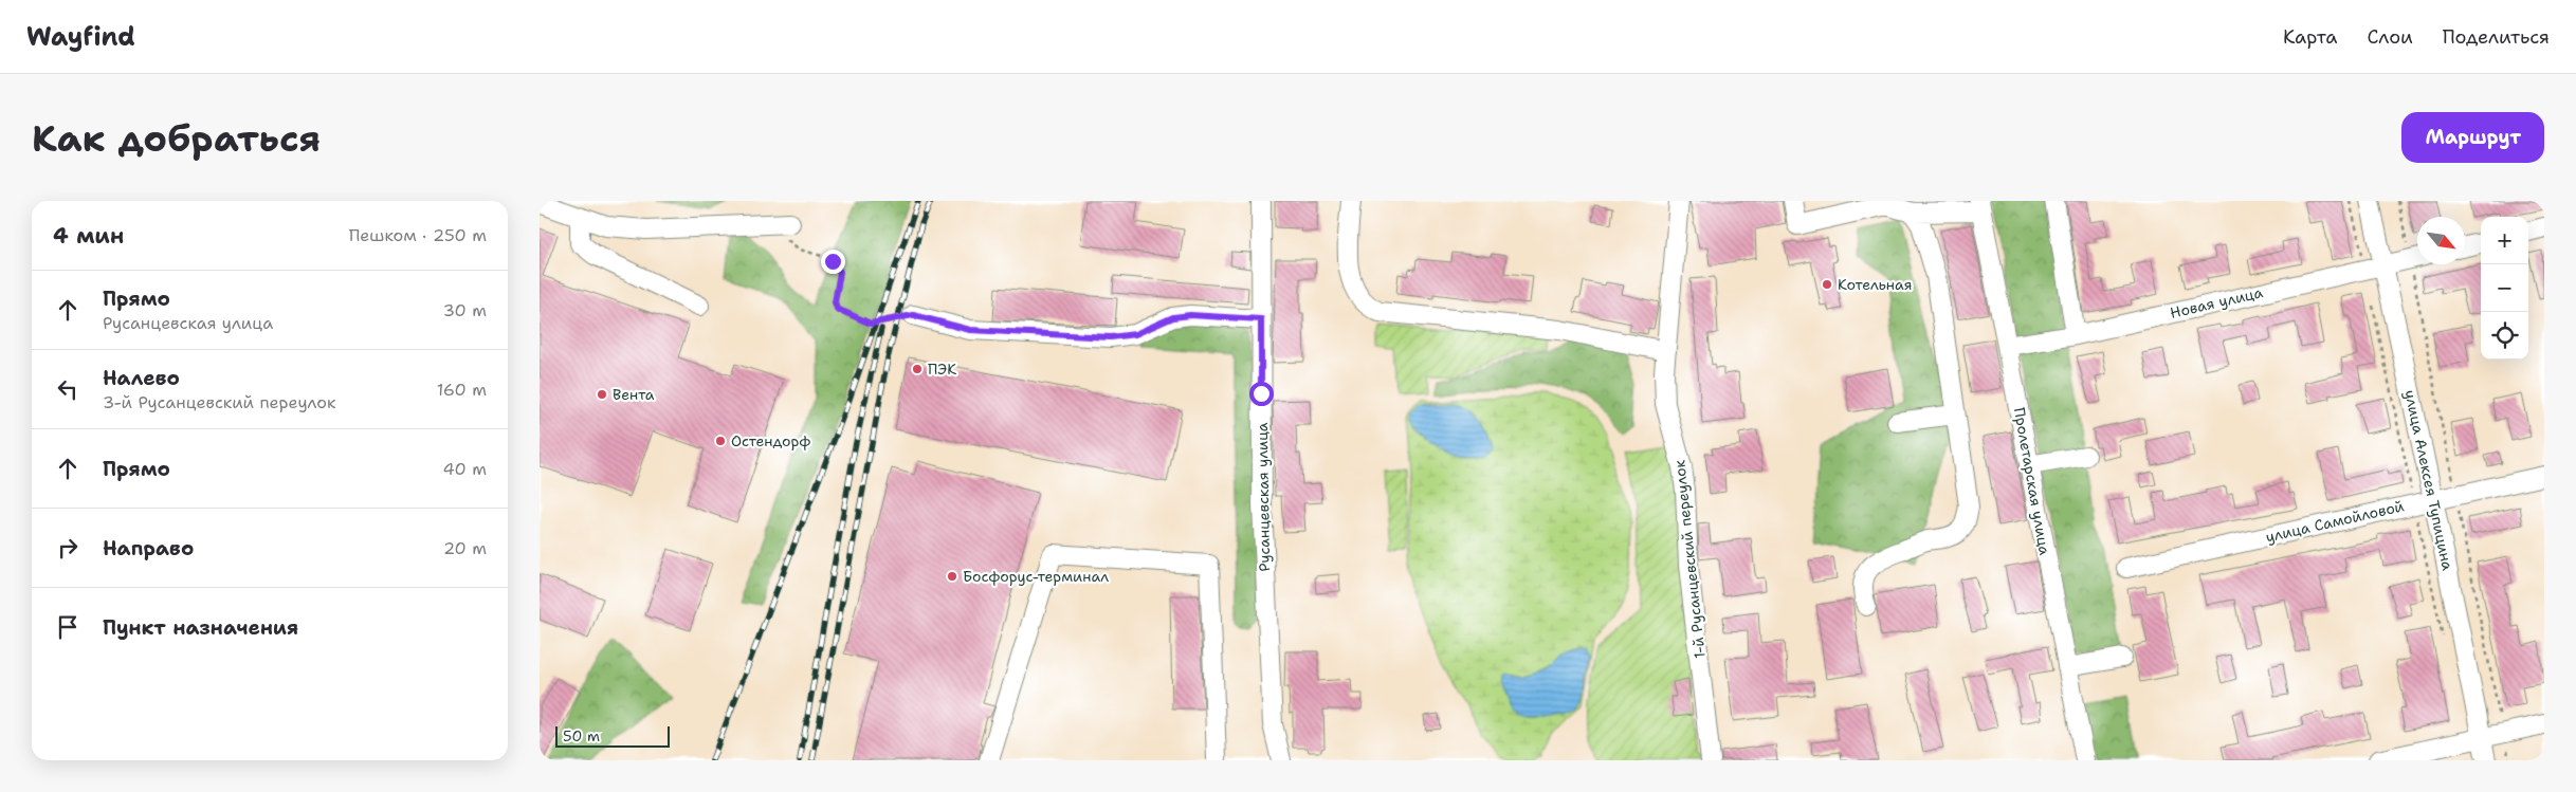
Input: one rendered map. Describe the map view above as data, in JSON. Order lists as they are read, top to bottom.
{
  "streets": {
    "street": [
      "Новая улица",
      "улица Алексея Тупицина",
      "Пролетарская улица",
      "Русанцевская улица",
      "улица Самойловой",
      "1-й Русанцевский переулок"
    ]
  },
  "crossings": [
    ["Новая улица", "улица Алексея Тупицина"],
    ["Новая улица", "Пролетарская улица"],
    ["улица Алексея Тупицина", "улица Самойловой"]
  ],
  "places": [
    "Котельная",
    "ПЭК",
    "Вента",
    "Остендорф",
    "Босфорус-терминал"
  ],
  "scale_bar": "50 m",
  "north": "bottom right",
  "page": {
    "header": "Wayfind",
    "nav": ["Карта", "Слои", "Поделиться"],
    "buttons": "Маршрут",
    "title": "Как добраться",
    "heading": ["4 мин", "Пешком · 250 m"],
    "map_buttons": ["+", "−"],
    "list": [
      ["Прямо", "Русанцевская улица", "30 m"],
      ["Налево", "3-й Русанцевский переулок", "160 m"],
      ["Прямо", "40 m"],
      ["Направо", "20 m"],
      "Пункт назначения"
    ],
    "scale": "50 m"
  }
}
